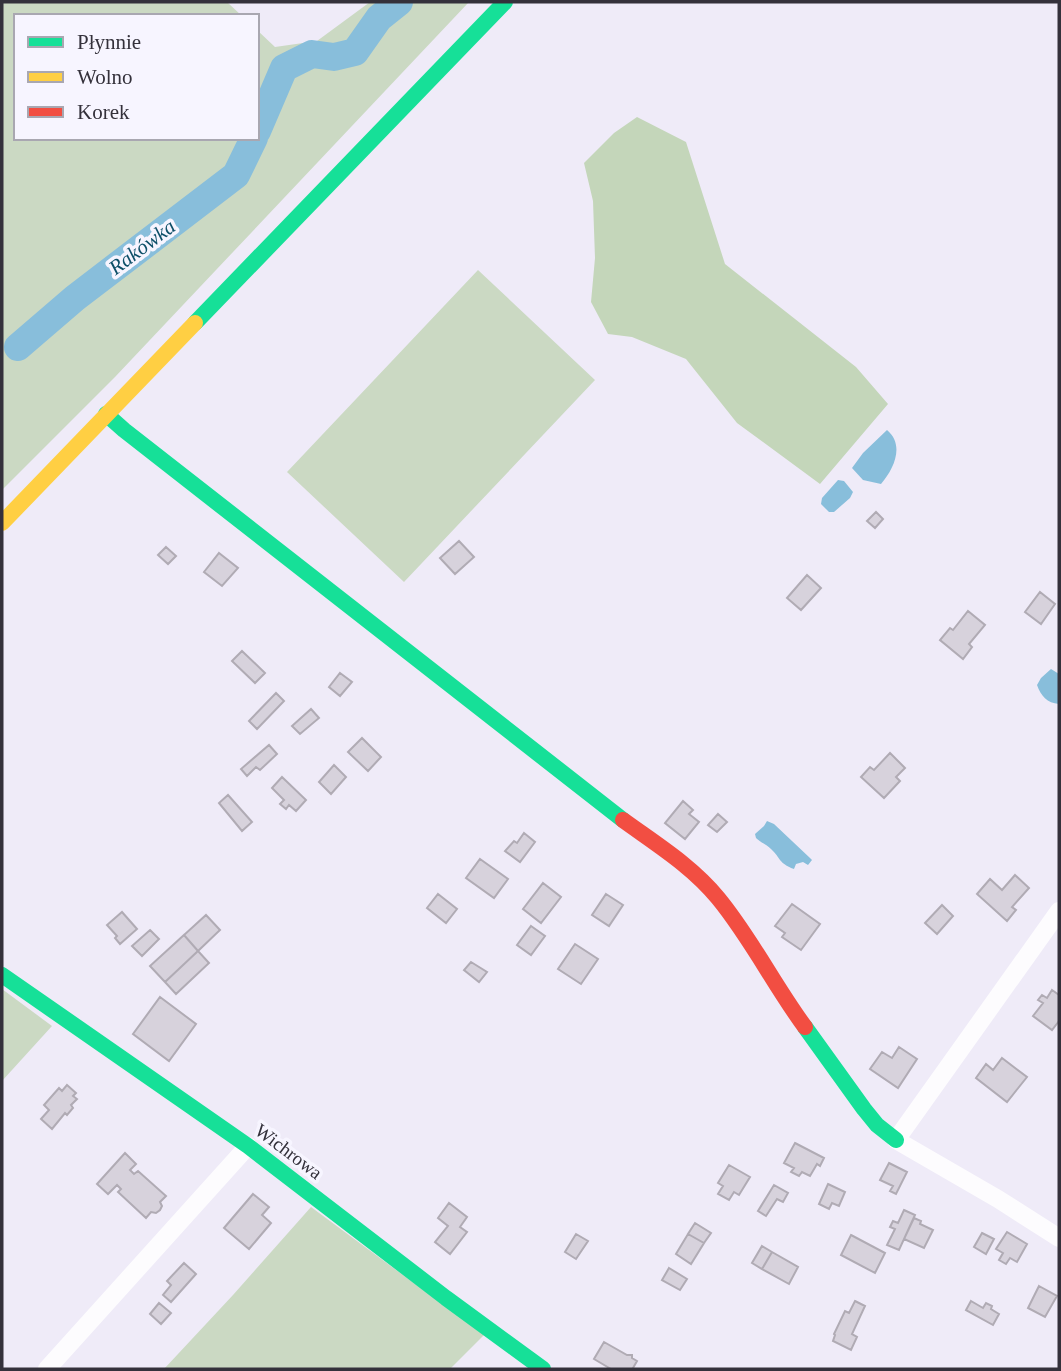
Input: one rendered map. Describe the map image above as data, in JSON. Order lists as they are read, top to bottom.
{
  "streets": {
    "street": ["Wichrowa"]
  },
  "water": ["Rakówka"],
  "legend": ["Płynnie", "Wolno", "Korek"]
}
